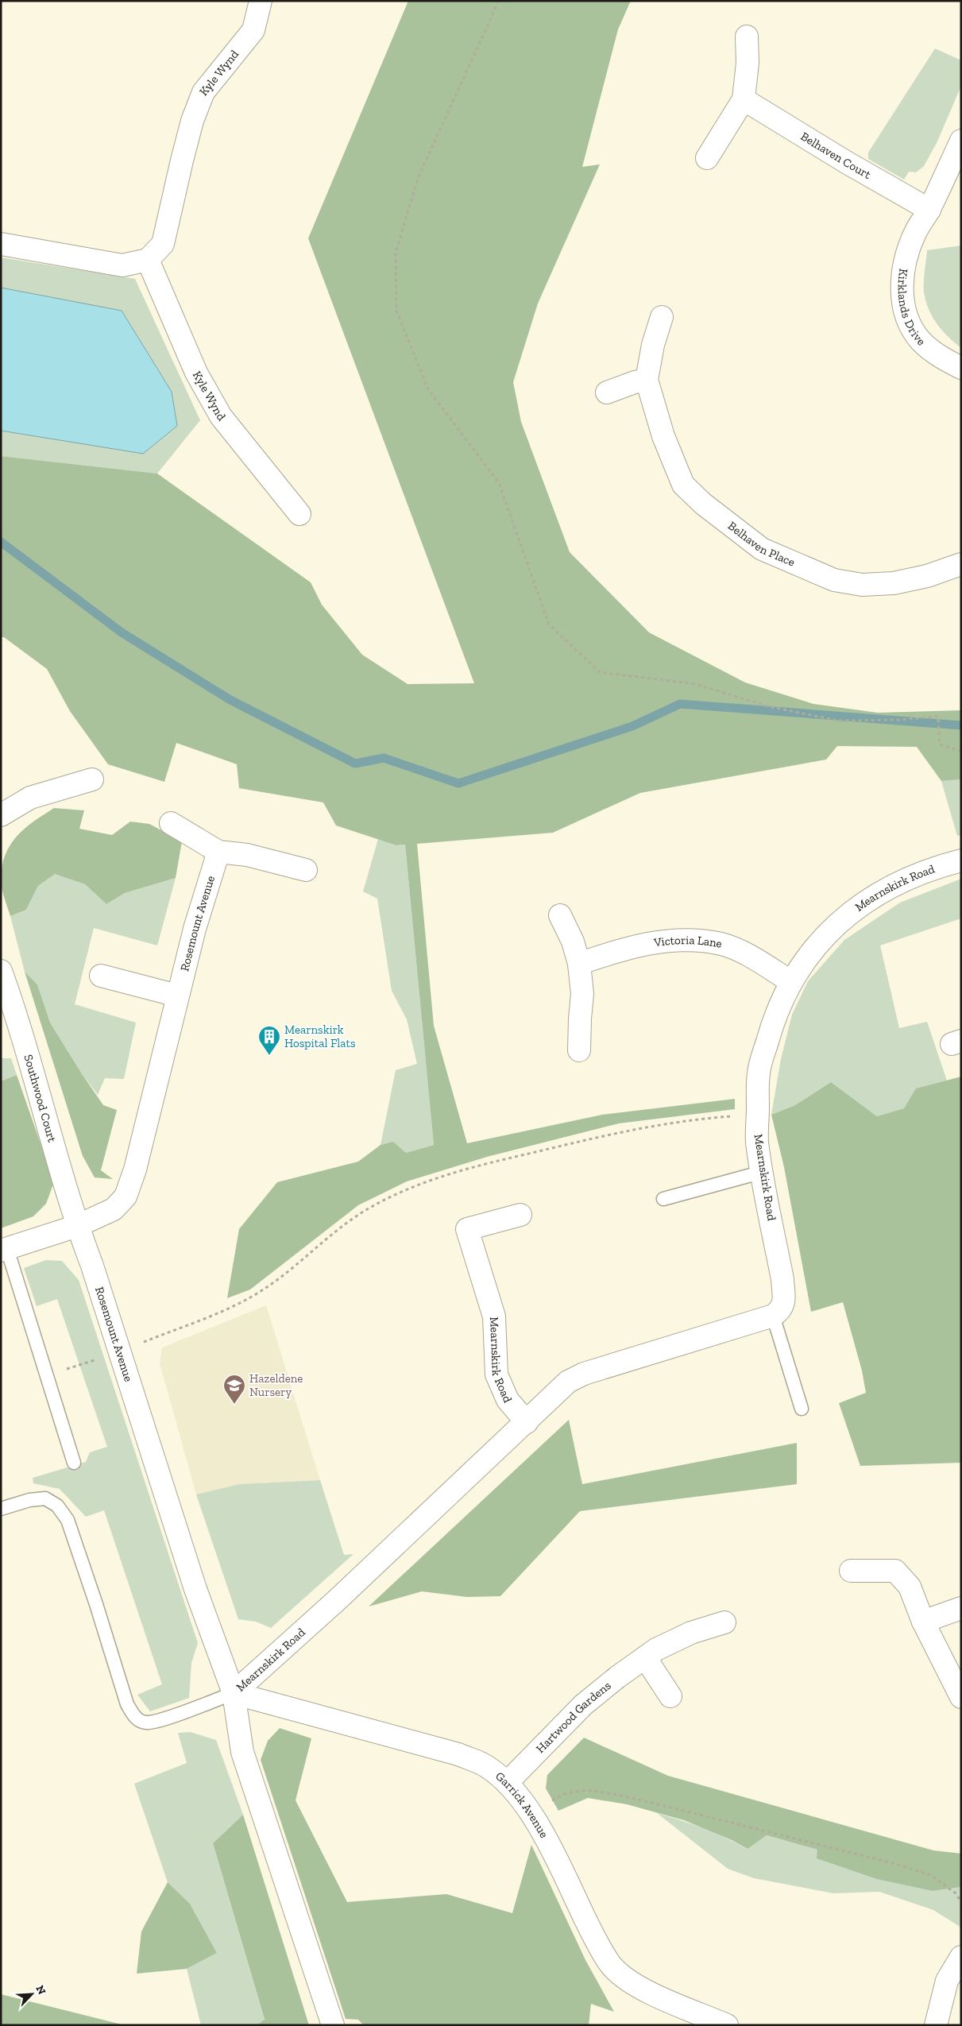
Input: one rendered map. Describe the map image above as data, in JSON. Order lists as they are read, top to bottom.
{
  "streets": {
    "street": [
      "Kyle Wynd",
      "Belhaven Court",
      "Kirklands Drive",
      "Belhaven Place",
      "Mearnskirk Road",
      "Rosemount Avenue",
      "Victoria Lane",
      "Southwood Court",
      "Hartwood Gardens",
      "Garrick Avenue"
    ]
  },
  "crossings": [
    ["Belhaven Court", "Kirklands Drive"],
    ["Mearnskirk Road", "Rosemount Avenue"],
    ["Mearnskirk Road", "Victoria Lane"],
    ["Mearnskirk Road", "Garrick Avenue"],
    ["Rosemount Avenue", "Southwood Court"],
    ["Rosemount Avenue", "Garrick Avenue"],
    ["Hartwood Gardens", "Garrick Avenue"]
  ],
  "places": {
    "building": ["Mearnskirk Hospital Flats"],
    "school or university": ["Hazeldene Nursery"]
  },
  "north": "top right"
}
